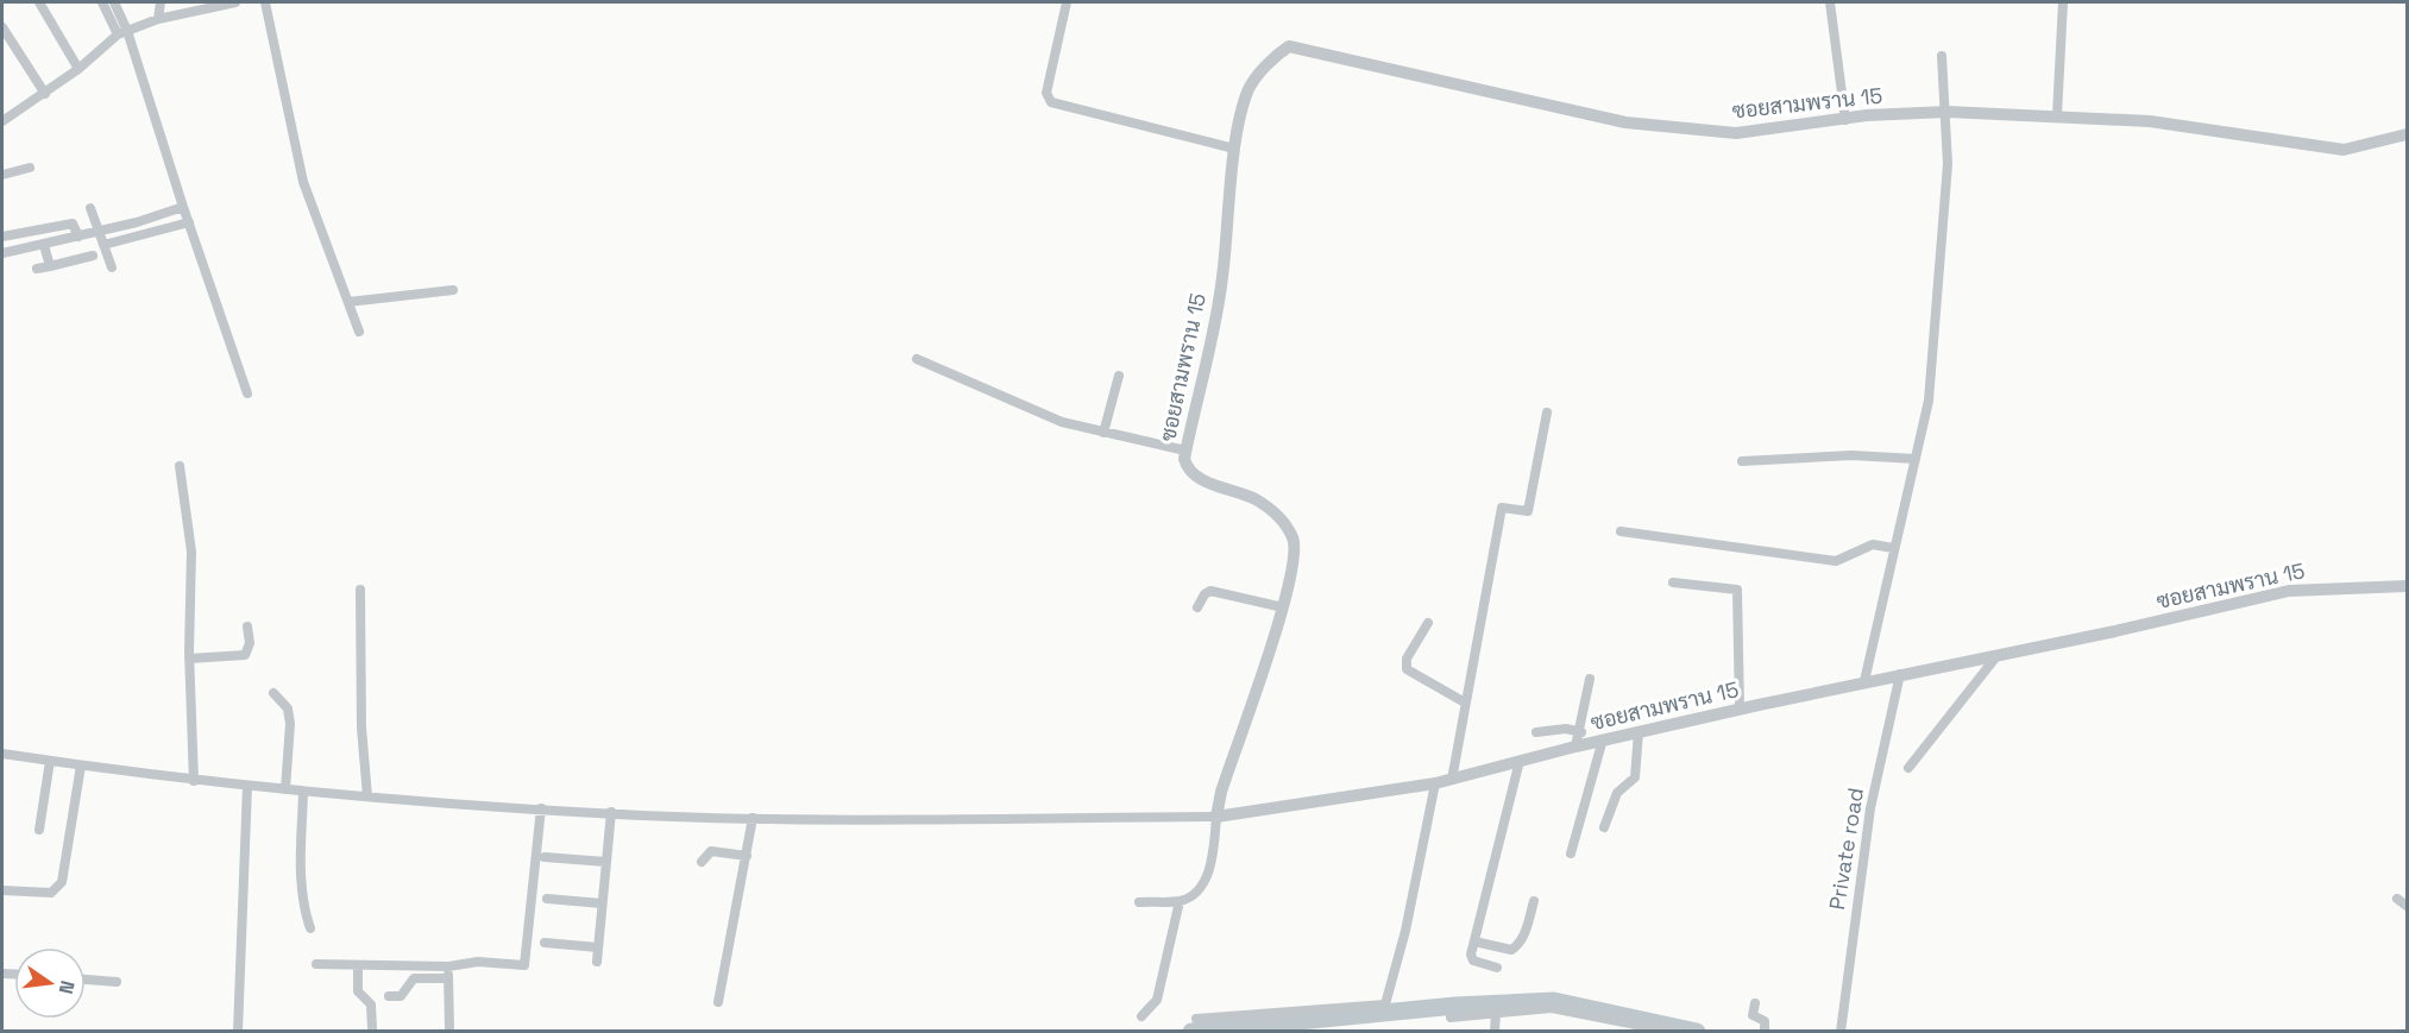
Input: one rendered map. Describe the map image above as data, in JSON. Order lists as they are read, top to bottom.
{
  "streets": {
    "street": ["ซอยสามพราน 15", "Private road"]
  },
  "crossings": [
    ["ซอยสามพราน 15", "Private road"]
  ],
  "north": "right"
}
